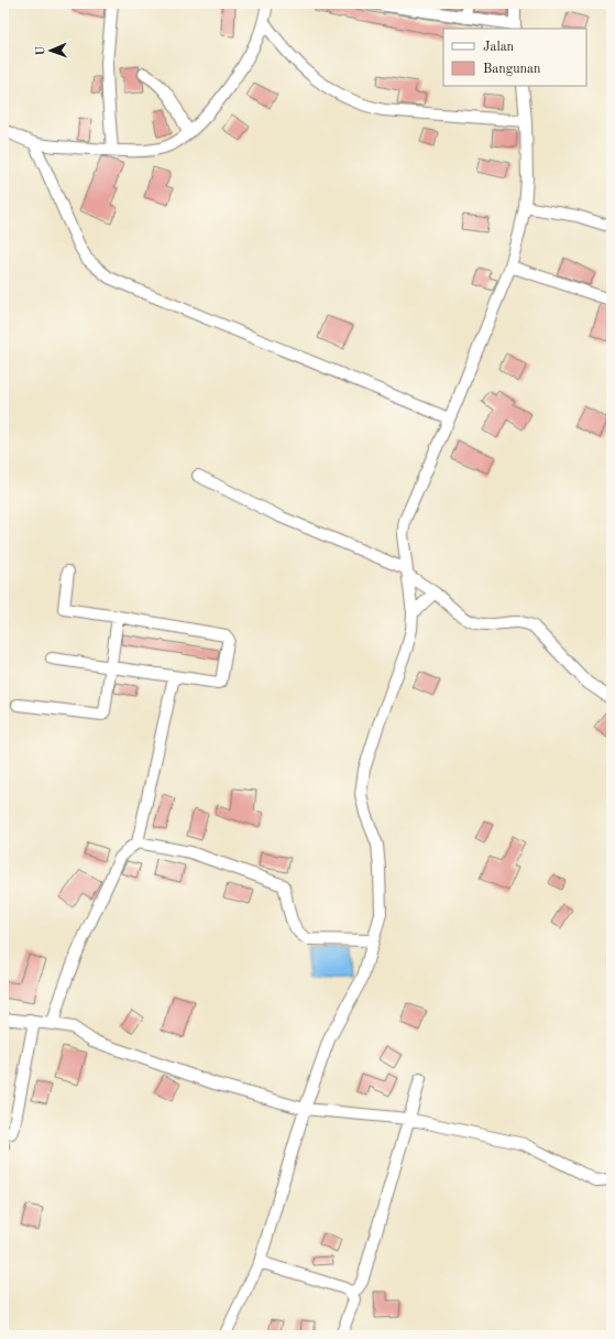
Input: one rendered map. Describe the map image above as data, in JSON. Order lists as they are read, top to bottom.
{
  "legend": ["Jalan", "Bangunan"],
  "north": "left"
}
